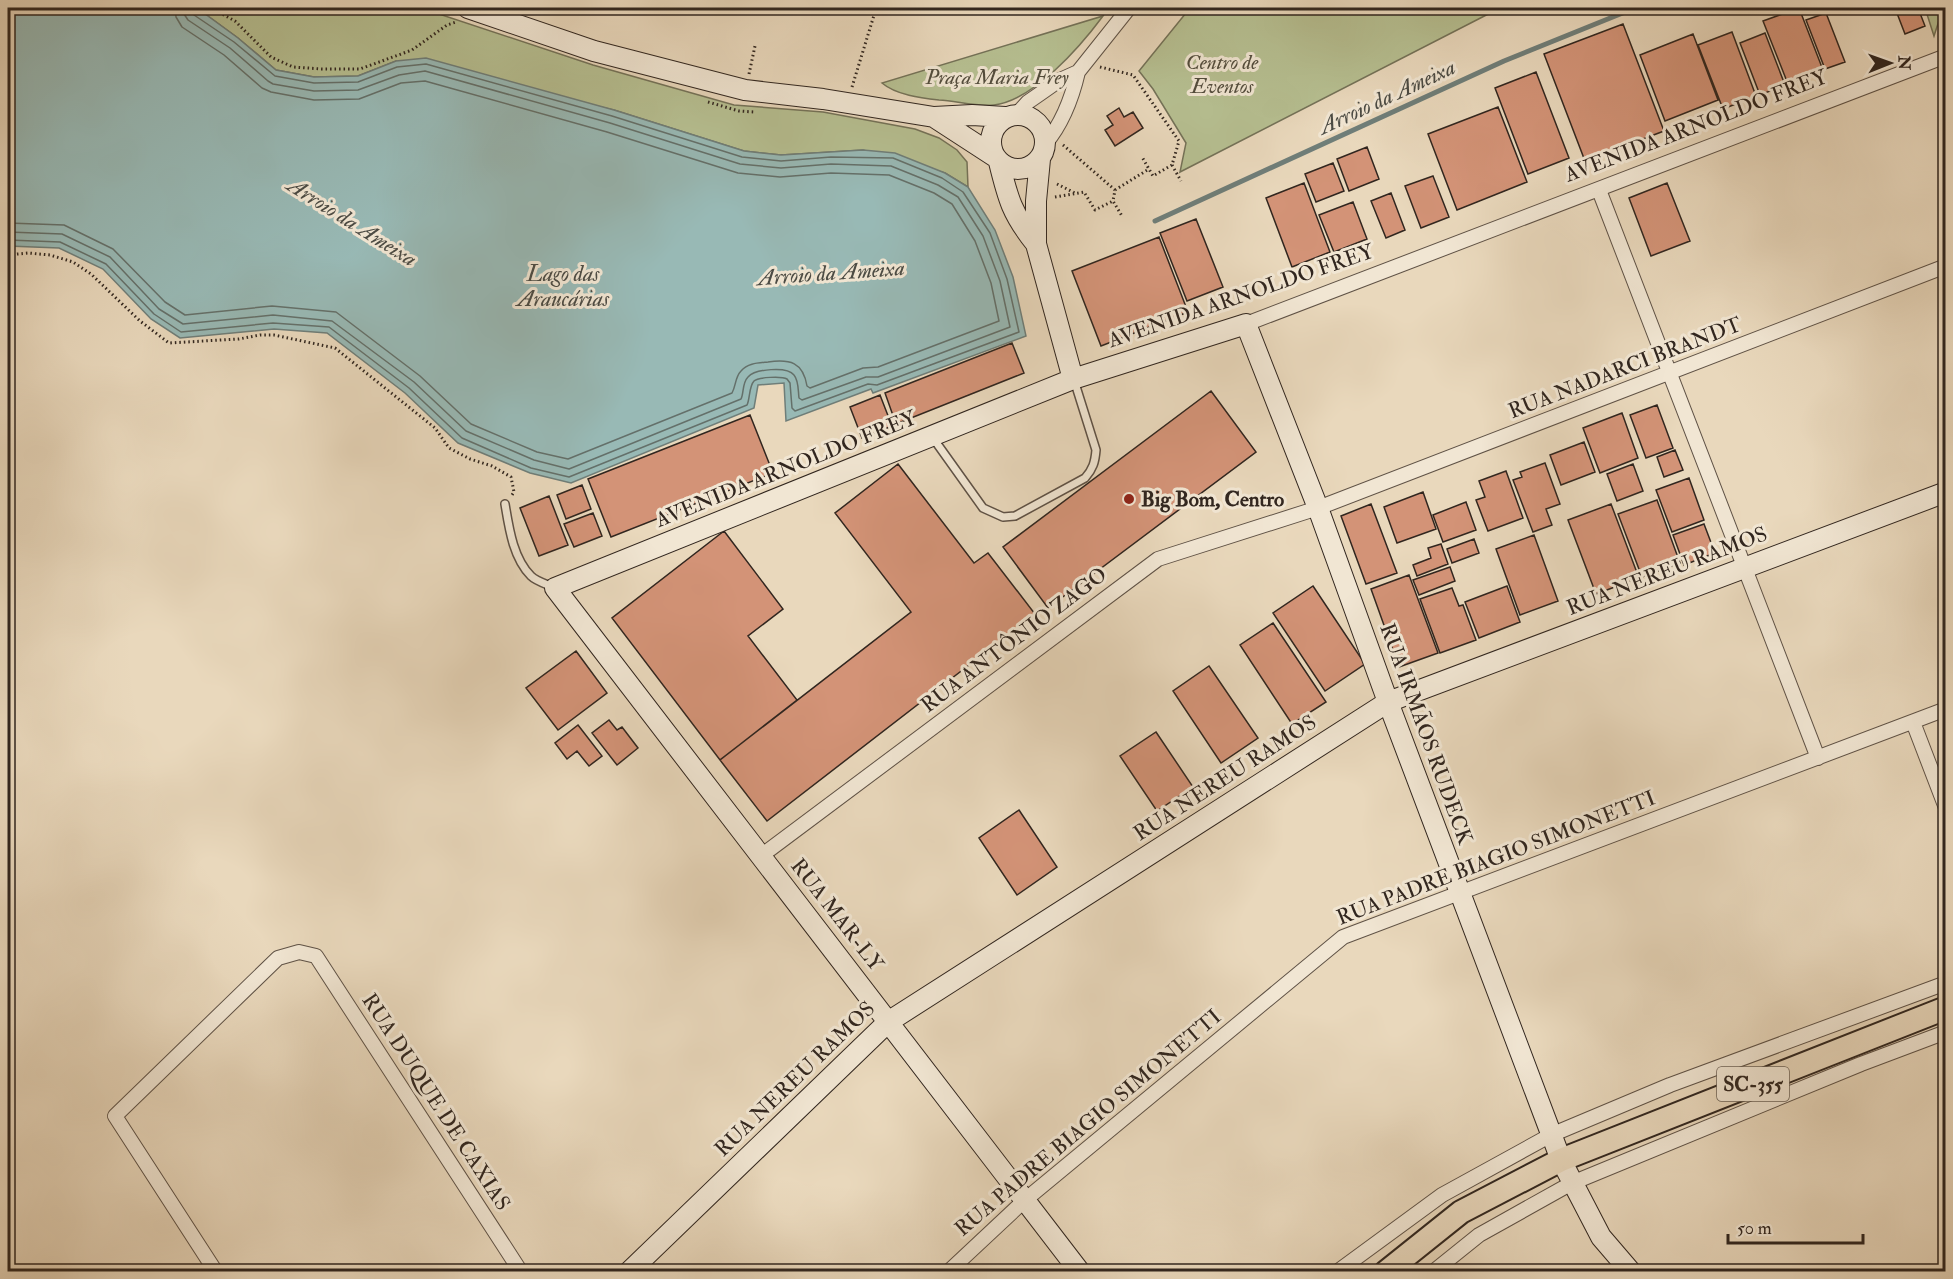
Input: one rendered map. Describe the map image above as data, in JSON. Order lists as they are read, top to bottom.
{
  "streets": {
    "main road": ["SC-355"],
    "street": [
      "AVENIDA ARNOLDO FREY",
      "RUA NADARCI BRANDT",
      "RUA NEREU RAMOS",
      "RUA ANTÔNIO ZAGO",
      "RUA IRMÃOS RUDECK",
      "RUA PADRE BIAGIO SIMONETTI",
      "RUA MAR-LY",
      "RUA DUQUE DE CAXIAS"
    ]
  },
  "crossings": [
    ["AVENIDA ARNOLDO FREY", "RUA IRMÃOS RUDECK"],
    ["AVENIDA ARNOLDO FREY", "RUA MAR-LY"],
    ["RUA NADARCI BRANDT", "RUA ANTÔNIO ZAGO"],
    ["RUA NADARCI BRANDT", "RUA IRMÃOS RUDECK"],
    ["RUA NEREU RAMOS", "RUA IRMÃOS RUDECK"],
    ["RUA NEREU RAMOS", "RUA MAR-LY"],
    ["RUA ANTÔNIO ZAGO", "RUA IRMÃOS RUDECK"],
    ["RUA ANTÔNIO ZAGO", "RUA MAR-LY"],
    ["RUA IRMÃOS RUDECK", "RUA PADRE BIAGIO SIMONETTI"],
    ["RUA IRMÃOS RUDECK", "SC-355"],
    ["RUA PADRE BIAGIO SIMONETTI", "RUA MAR-LY"]
  ],
  "water": ["Arroio da Ameixa", "Lago das Araucárias"],
  "parks": ["Centro de Eventos", "Praça Maria Frey"],
  "places": ["Big Bom, Centro"],
  "scale_bar": "50 m",
  "north": "right"
}
